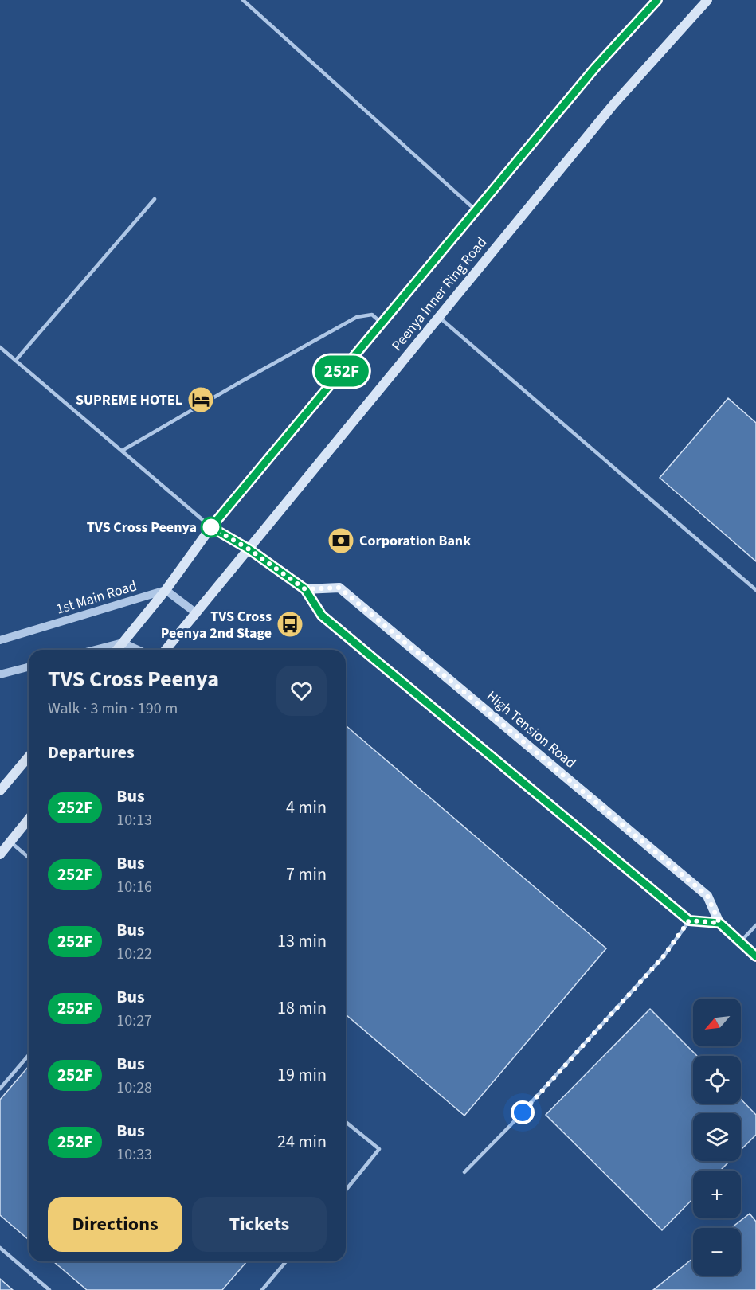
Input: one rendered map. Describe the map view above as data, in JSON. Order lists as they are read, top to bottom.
{
  "streets": {
    "main road": ["Peenya Inner Ring Road", "High Tension Road"],
    "street": ["1st Main Road"]
  },
  "crossings": [
    ["Peenya Inner Ring Road", "1st Main Road"]
  ],
  "places": {
    "hotel": ["SUPREME HOTEL"],
    "other": ["TVS Cross Peenya"],
    "bank": ["Corporation Bank"],
    "bus stop": ["TVS Cross Peenya 2nd Stage"]
  },
  "lines": ["bus line 252F"],
  "north": "bottom left",
  "page": {
    "on_map": "252F",
    "heading": [
      ["TVS Cross Peenya", "Walk · 3 min · 190 m"],
      "Departures"
    ],
    "list": [
      {
        "mark": "252F",
        "name": "Bus",
        "note": "10:13",
        "value": "4 min"
      },
      {
        "mark": "252F",
        "name": "Bus",
        "note": "10:16",
        "value": "7 min"
      },
      {
        "mark": "252F",
        "name": "Bus",
        "note": "10:22",
        "value": "13 min"
      },
      {
        "mark": "252F",
        "name": "Bus",
        "note": "10:27",
        "value": "18 min"
      },
      {
        "mark": "252F",
        "name": "Bus",
        "note": "10:28",
        "value": "19 min"
      },
      {
        "mark": "252F",
        "name": "Bus",
        "note": "10:33",
        "value": "24 min"
      }
    ],
    "map_buttons": ["+", "−"],
    "buttons": ["Directions", "Tickets"]
  }
}
